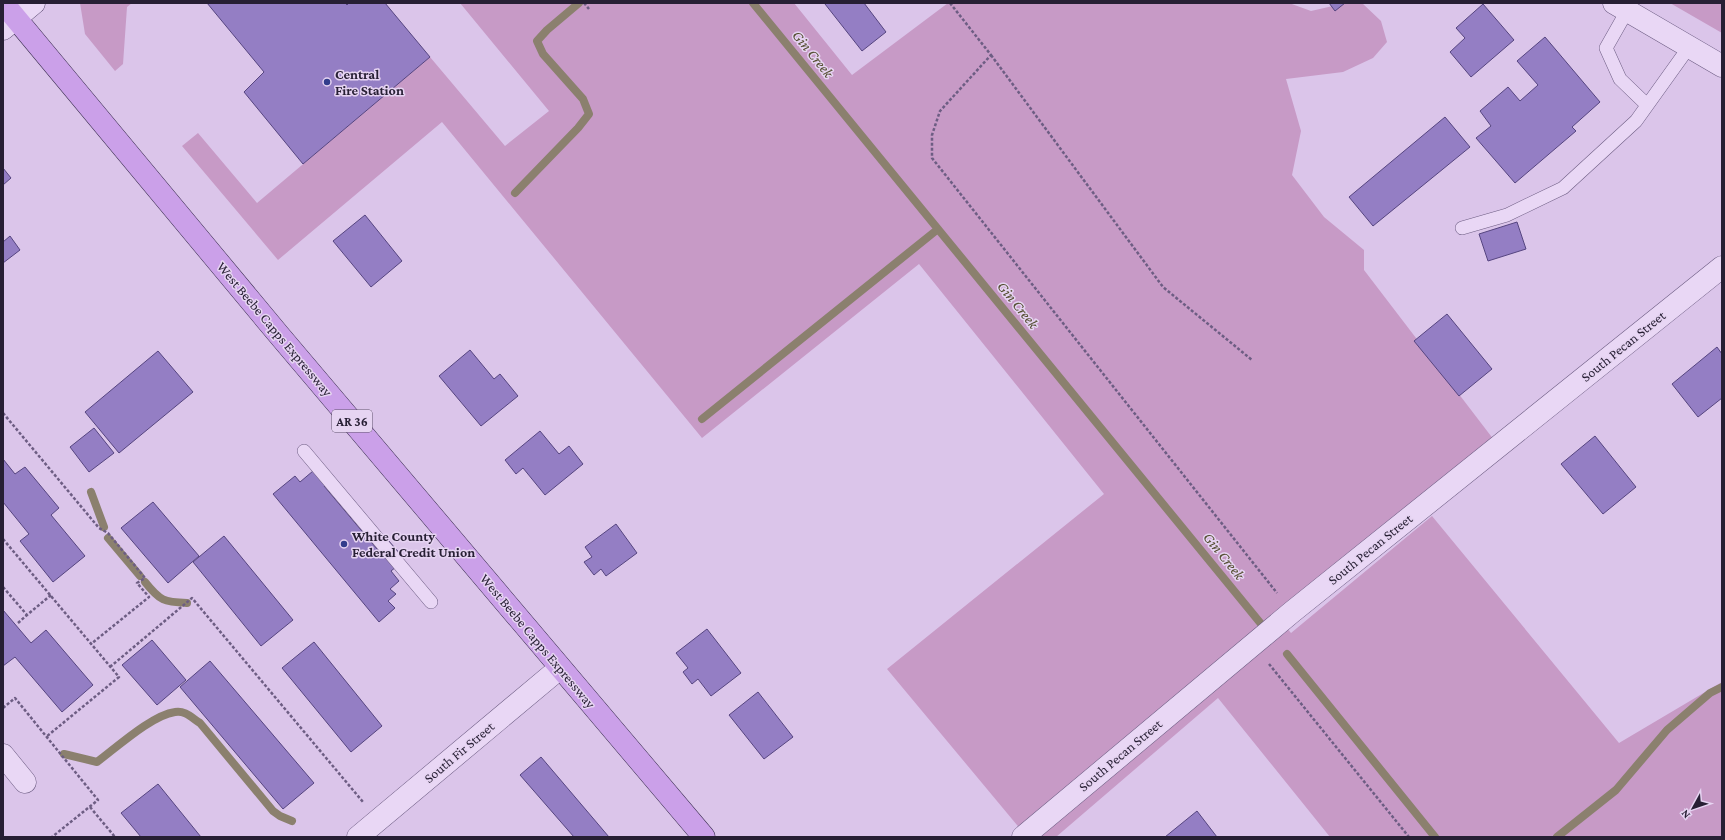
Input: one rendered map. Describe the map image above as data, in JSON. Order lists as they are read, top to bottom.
{
  "streets": {
    "main road": ["West Beebe Capps Expressway", "AR 36"],
    "street": ["South Pecan Street", "South Fir Street"]
  },
  "crossings": [
    ["West Beebe Capps Expressway", "South Fir Street"]
  ],
  "water": ["Gin Creek"],
  "places": ["Central Fire Station", "White County Federal Credit Union"],
  "north": "bottom left"
}
